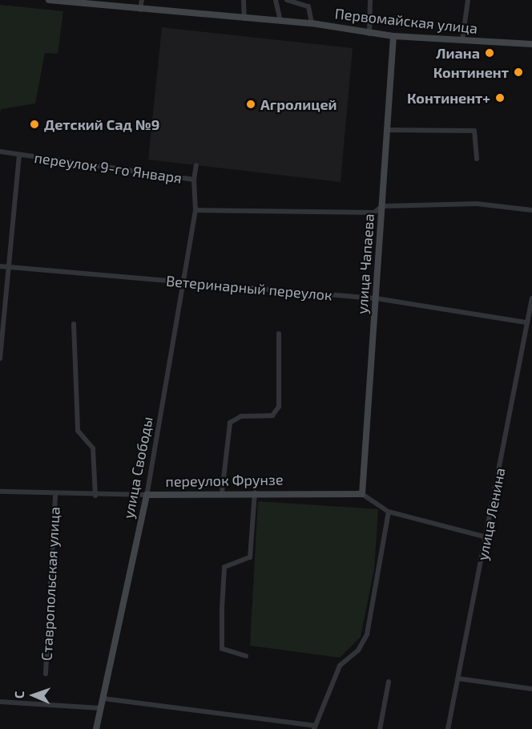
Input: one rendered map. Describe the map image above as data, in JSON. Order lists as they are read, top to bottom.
{
  "streets": {
    "main road": [
      "Первомайская улица",
      "улица Чапаева",
      "улица Свободы",
      "переулок Фрунзе"
    ],
    "street": [
      "переулок 9-го Января",
      "Ветеринарный переулок",
      "улица Ленина",
      "Ставропольская улица"
    ]
  },
  "crossings": [
    ["Первомайская улица", "улица Чапаева"],
    ["переулок 9-го Января", "улица Свободы"],
    ["улица Чапаева", "Ветеринарный переулок"],
    ["улица Чапаева", "переулок Фрунзе"],
    ["Ветеринарный переулок", "улица Свободы"],
    ["Ветеринарный переулок", "улица Ленина"],
    ["улица Свободы", "переулок Фрунзе"],
    ["переулок Фрунзе", "Ставропольская улица"]
  ],
  "places": [
    "Лиана",
    "Континент",
    "Континент+",
    "Агролицей",
    "Детский Сад №9"
  ],
  "north": "left"
}
